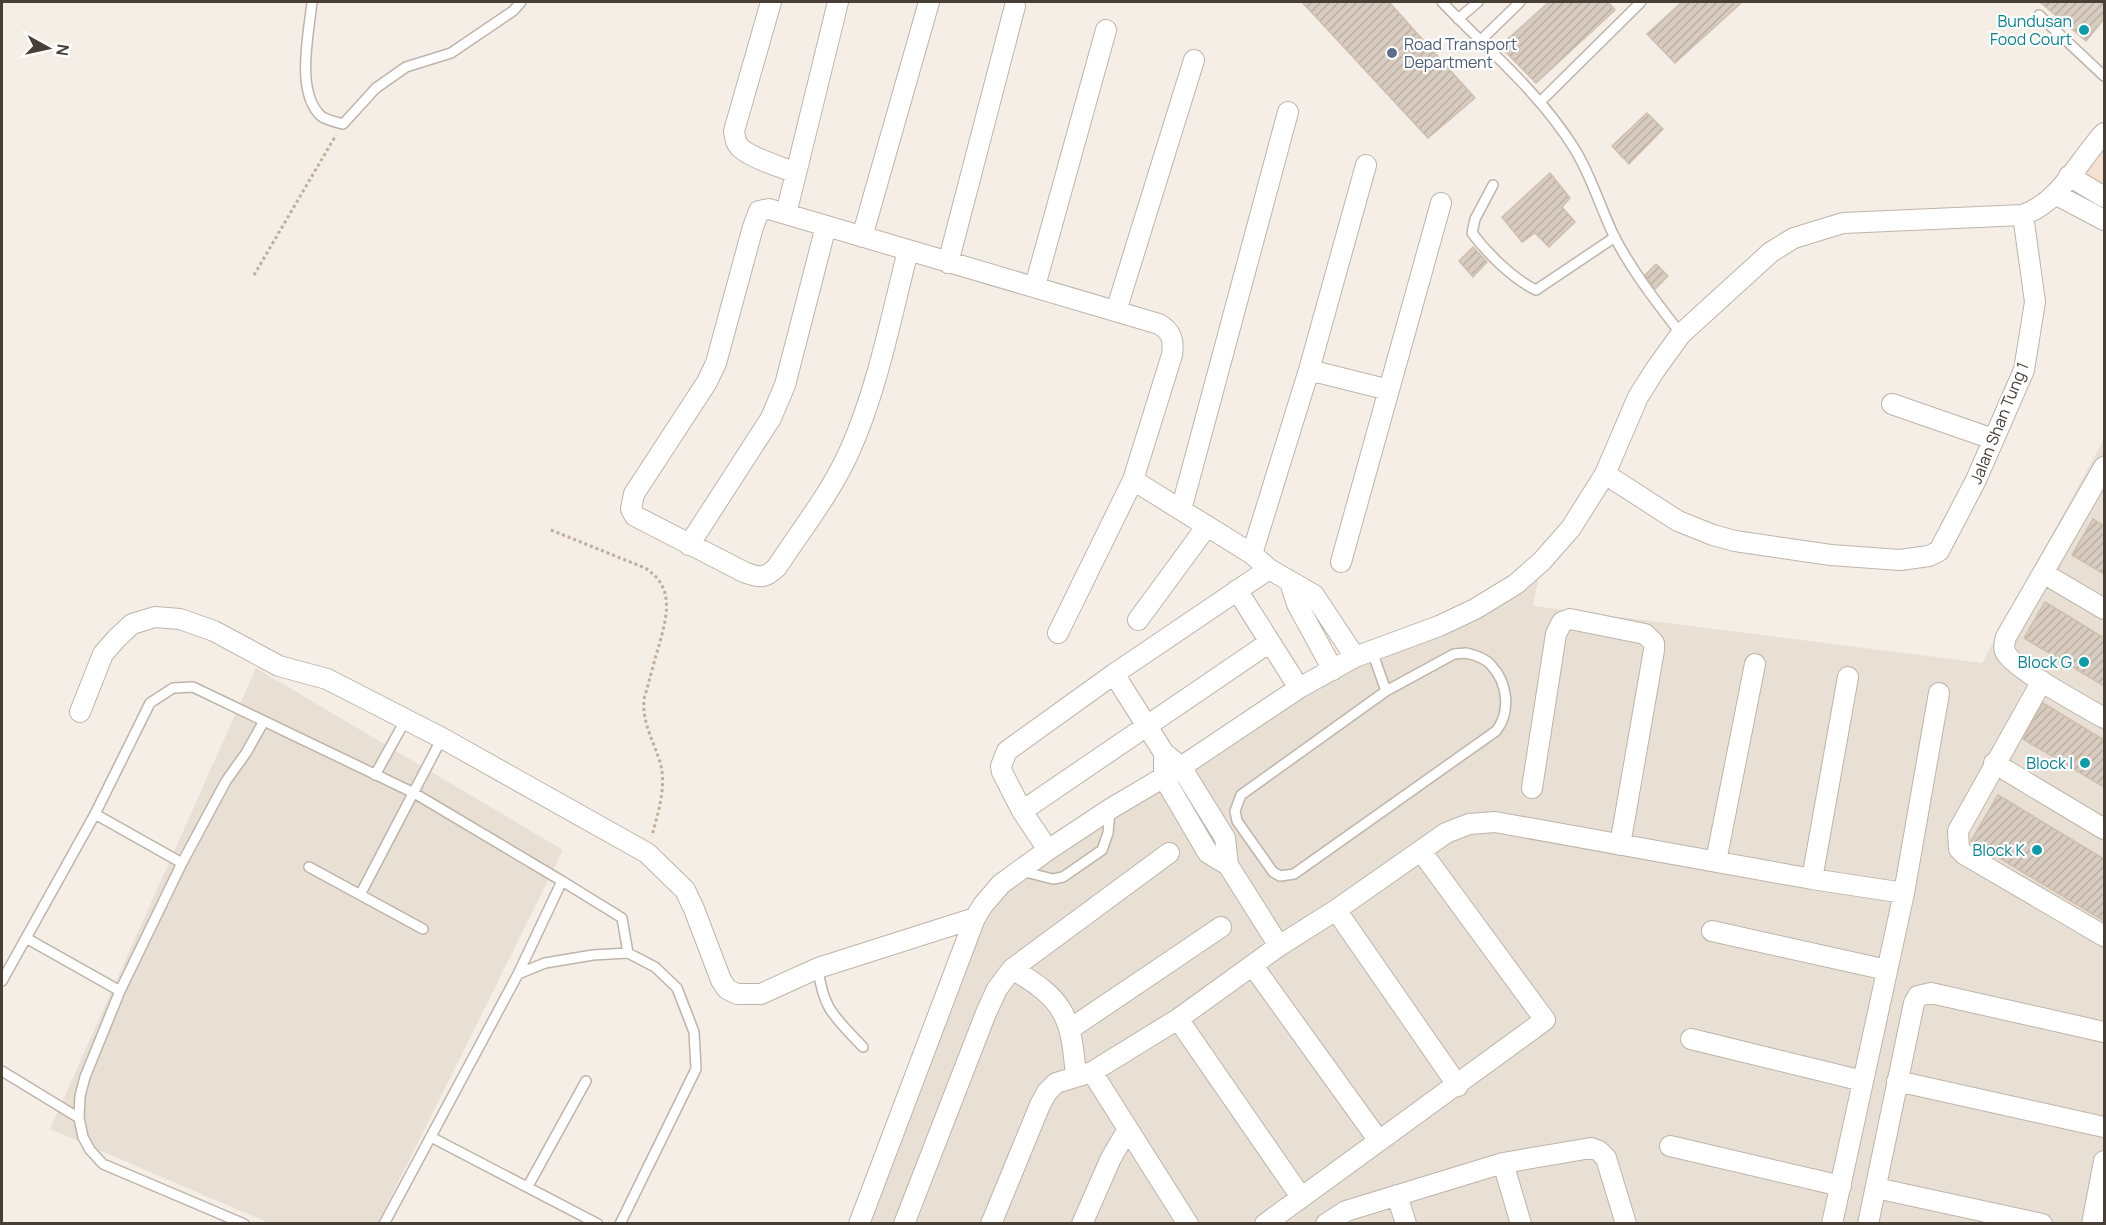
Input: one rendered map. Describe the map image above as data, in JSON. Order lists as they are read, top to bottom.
{
  "streets": {
    "street": ["Jalan Shan Tung 1"]
  },
  "places": [
    "Bundusan Food Court",
    "Road Transport Department",
    "Block G",
    "Block I",
    "Block K"
  ],
  "north": "right"
}
